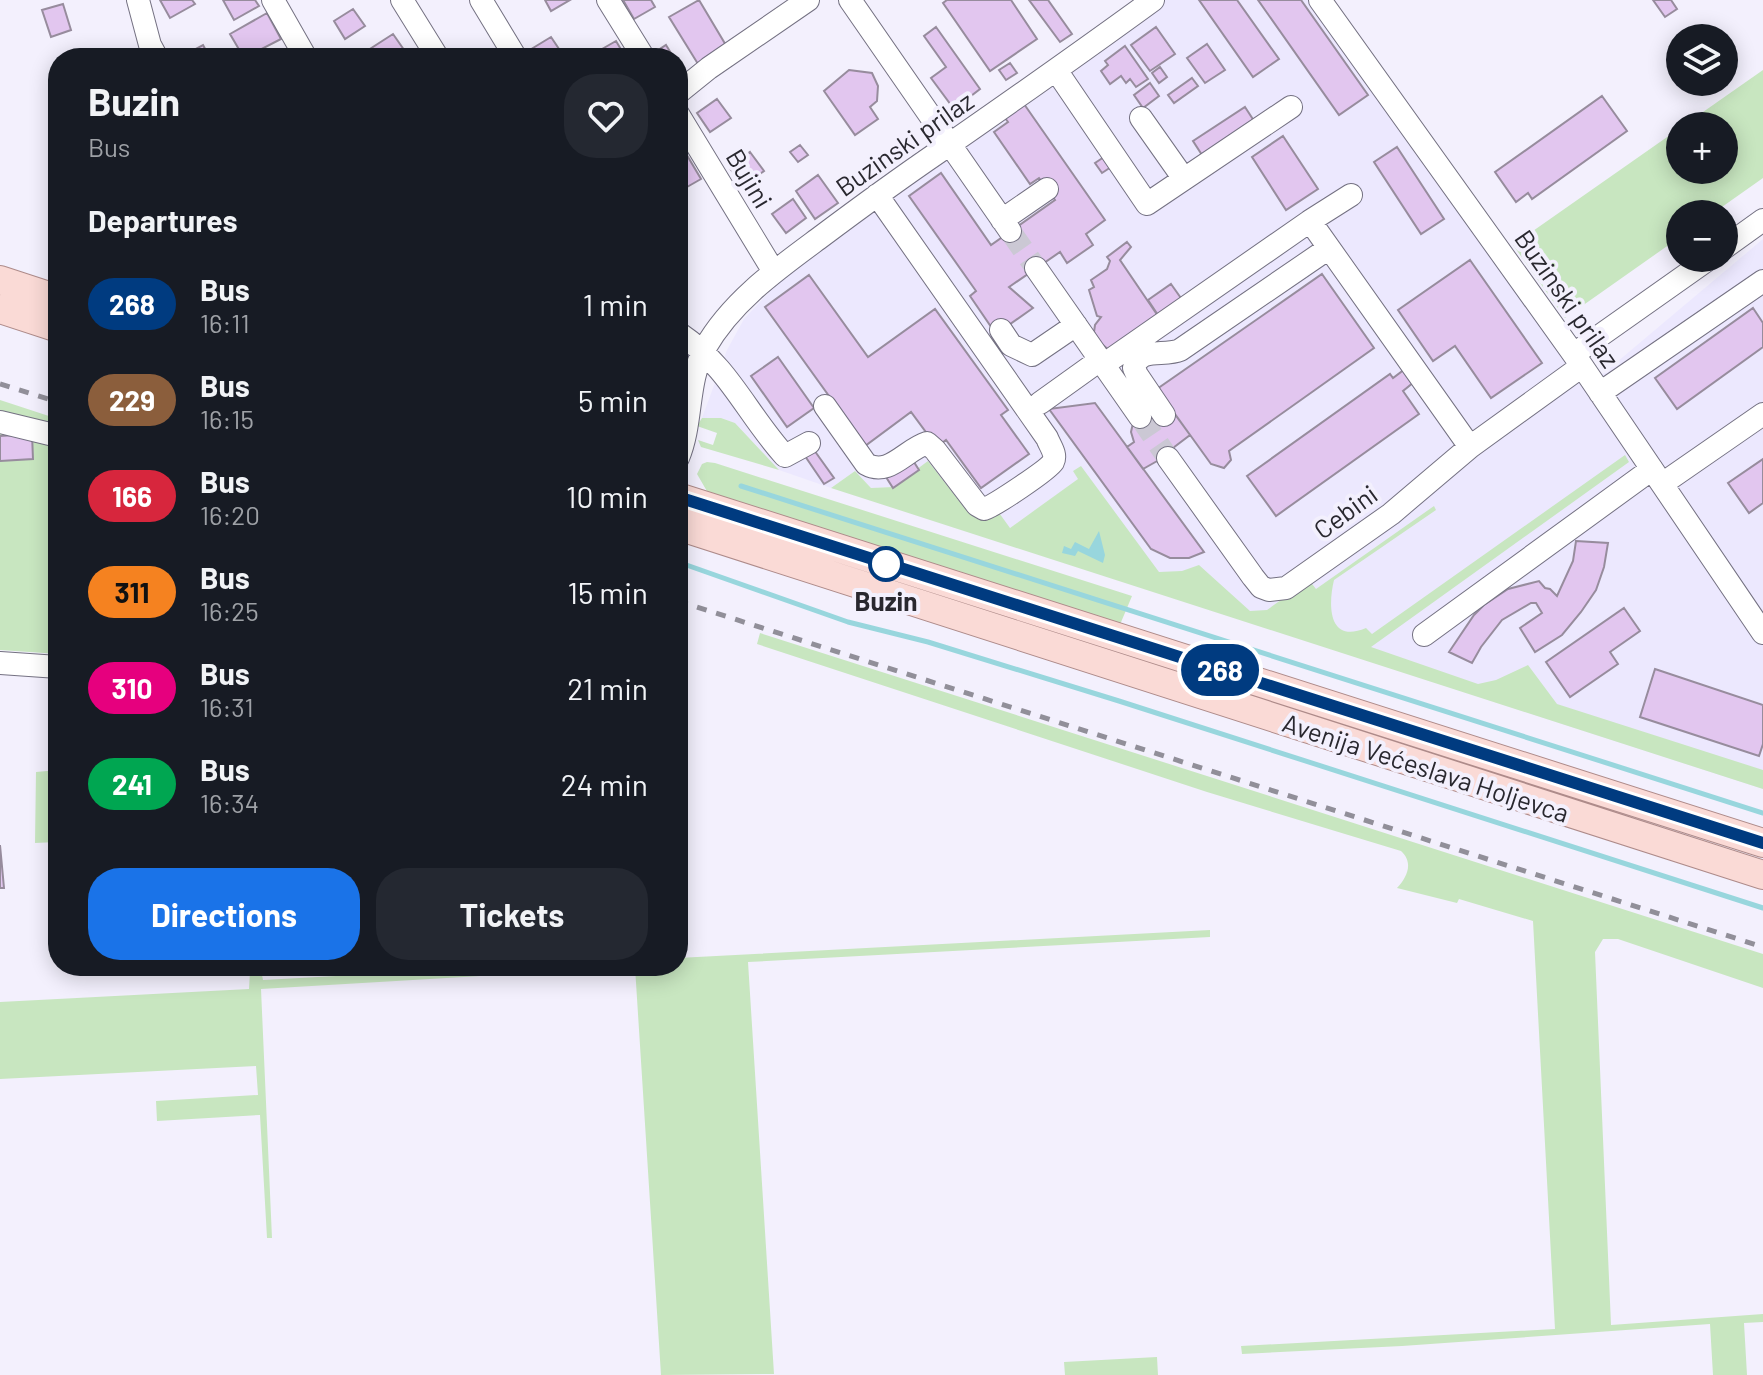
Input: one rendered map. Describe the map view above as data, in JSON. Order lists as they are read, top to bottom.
{
  "streets": {
    "main road": ["Avenija Većeslava Holjevca"],
    "street": ["Buzinski prilaz", "Bujini", "Cebini"]
  },
  "crossings": [
    ["Buzinski prilaz", "Bujini"],
    ["Buzinski prilaz", "Cebini"]
  ],
  "places": ["Buzin"],
  "lines": ["bus line 268"],
  "page": {
    "on_map": "268",
    "map_buttons": ["+", "−"],
    "heading": [
      ["Buzin", "Bus"],
      "Departures"
    ],
    "list": [
      {
        "mark": "268",
        "name": "Bus",
        "note": "16:11",
        "value": "1 min"
      },
      {
        "mark": "229",
        "name": "Bus",
        "note": "16:15",
        "value": "5 min"
      },
      {
        "mark": "166",
        "name": "Bus",
        "note": "16:20",
        "value": "10 min"
      },
      {
        "mark": "311",
        "name": "Bus",
        "note": "16:25",
        "value": "15 min"
      },
      {
        "mark": "310",
        "name": "Bus",
        "note": "16:31",
        "value": "21 min"
      },
      {
        "mark": "241",
        "name": "Bus",
        "note": "16:34",
        "value": "24 min"
      }
    ],
    "buttons": ["Directions", "Tickets"]
  }
}
